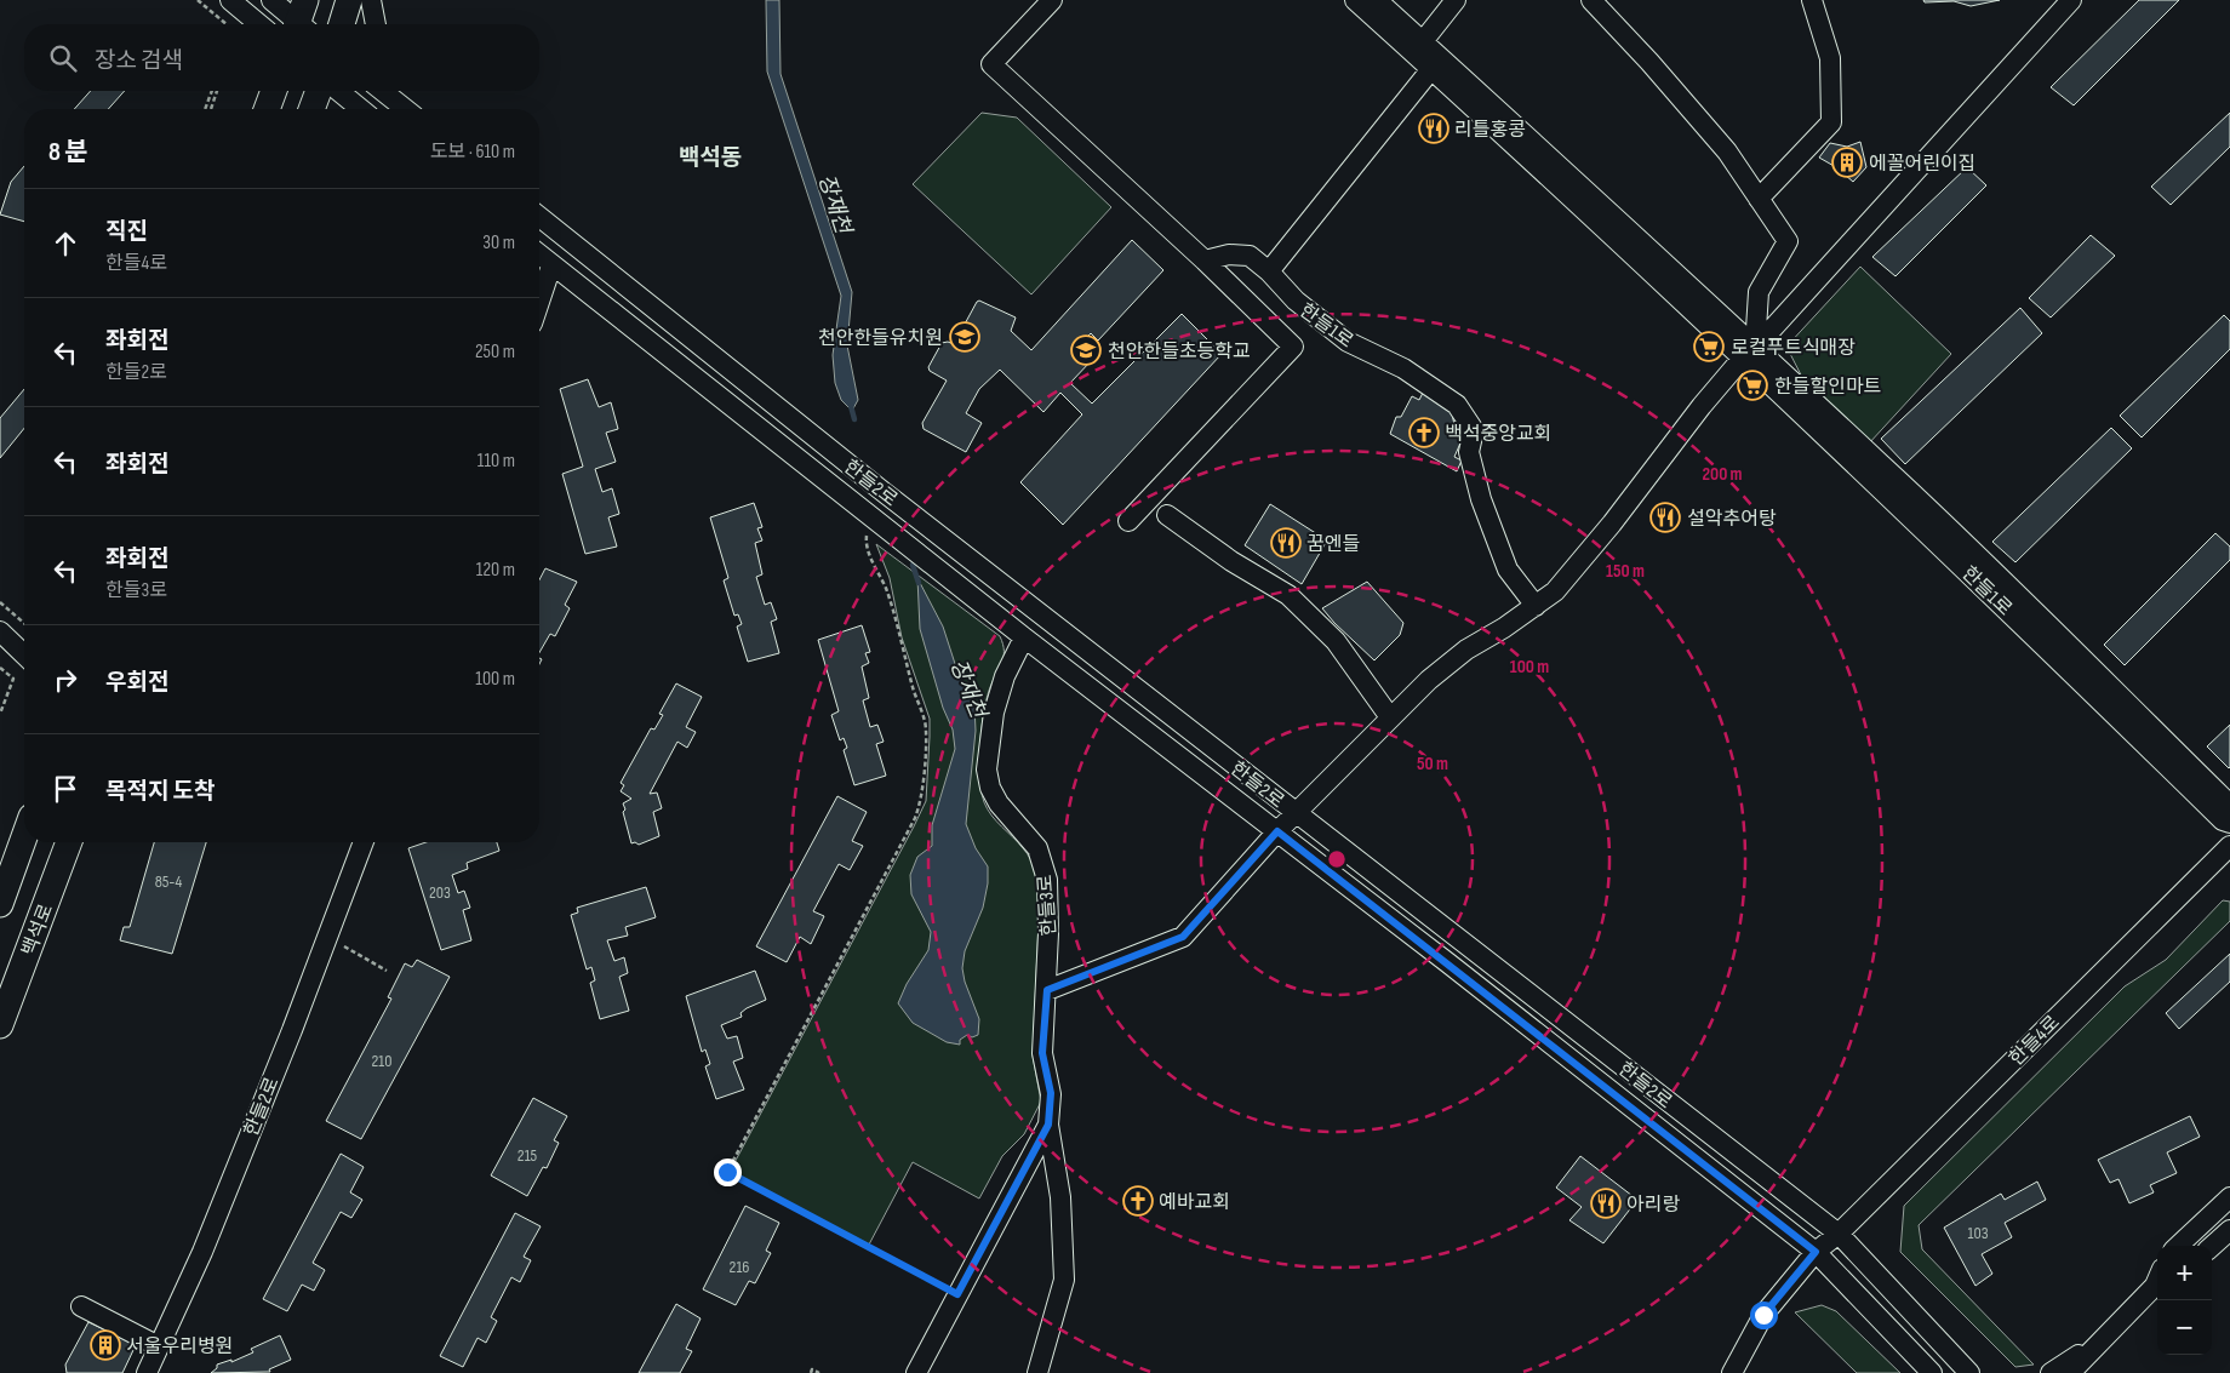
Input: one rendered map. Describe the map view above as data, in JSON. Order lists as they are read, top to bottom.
{
  "streets": {
    "main road": ["백석로"],
    "street": [
      "한들1로",
      "한들2로",
      "한들3로",
      "한들4로"
    ]
  },
  "crossings": [
    ["한들2로", "한들3로"],
    ["한들2로", "한들4로"]
  ],
  "districts": ["백석동"],
  "water": ["장재천"],
  "places": {
    "restaurant": [
      "리틀홍콩",
      "설악추어탕",
      "꿈엔들",
      "아리랑"
    ],
    "building": ["에꼴어린이집", "서울우리병원"],
    "school or university": ["천안한들유치원", "천안한들초등학교"],
    "supermarket": ["로컬푸트식매장", "한들할인마트"],
    "church": ["백석중앙교회", "예바교회"]
  },
  "house_numbers": [
    "85-4",
    "203",
    "210",
    "215",
    "103",
    "216"
  ],
  "page": {
    "search": "장소 검색",
    "heading": ["8 분", "도보 · 610 m"],
    "list": [
      ["직진", "한들4로", "30 m"],
      ["좌회전", "한들2로", "250 m"],
      ["좌회전", "110 m"],
      ["좌회전", "한들3로", "120 m"],
      ["우회전", "100 m"],
      "목적지 도착"
    ],
    "map_buttons": ["+", "−"]
  },
  "rings": [
    "200 m",
    "150 m",
    "100 m",
    "50 m"
  ]
}
